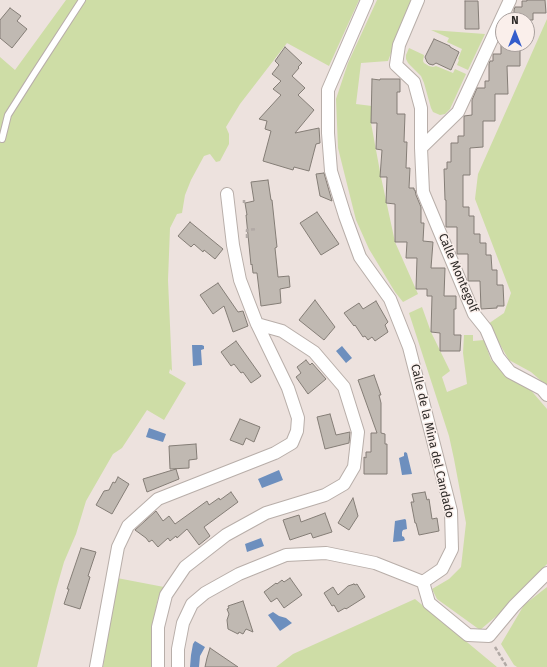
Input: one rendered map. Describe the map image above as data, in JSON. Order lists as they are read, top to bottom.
{
  "streets": {
    "street": ["Calle Montegolf", "Calle de la Mina del Candado"]
  },
  "north": "top"
}
